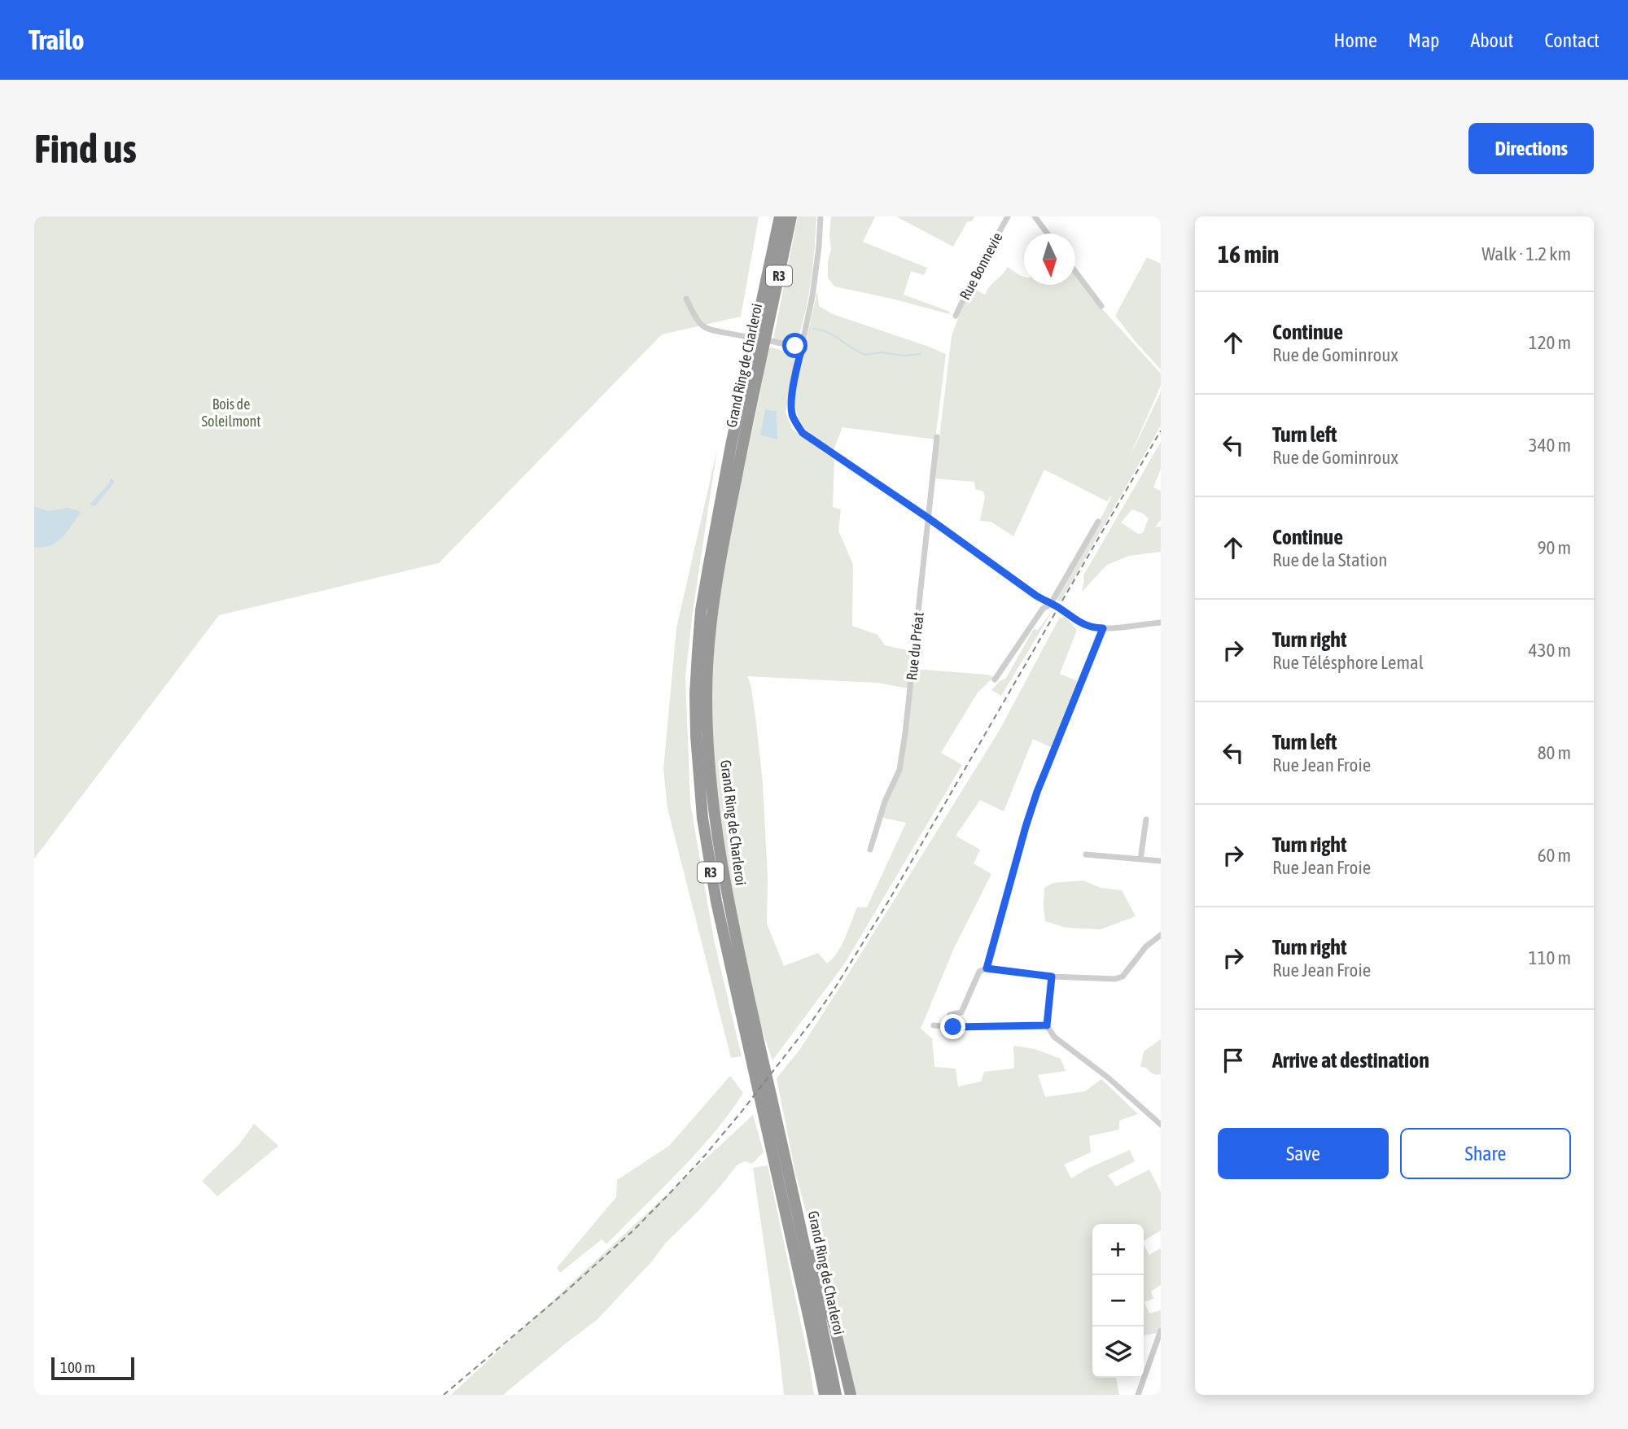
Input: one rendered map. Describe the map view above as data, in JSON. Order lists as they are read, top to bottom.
{
  "streets": {
    "highway": ["R3", "Grand Ring de Charleroi"],
    "street": ["Rue Bonnevie", "Rue du Préat"]
  },
  "parks": ["Bois de Soleilmont"],
  "scale_bar": "100 m",
  "north": "bottom",
  "page": {
    "header": "Trailo",
    "nav": [
      "Home",
      "Map",
      "About",
      "Contact"
    ],
    "buttons": [
      "Directions",
      ["Save", "Share"]
    ],
    "title": "Find us",
    "heading": ["16 min", "Walk · 1.2 km"],
    "list": [
      ["Continue", "Rue de Gominroux", "120 m"],
      ["Turn left", "Rue de Gominroux", "340 m"],
      ["Continue", "Rue de la Station", "90 m"],
      ["Turn right", "Rue Télésphore Lemal", "430 m"],
      ["Turn left", "Rue Jean Froie", "80 m"],
      ["Turn right", "Rue Jean Froie", "60 m"],
      ["Turn right", "Rue Jean Froie", "110 m"],
      "Arrive at destination"
    ],
    "map_buttons": ["+", "−"],
    "scale": "100 m"
  }
}
